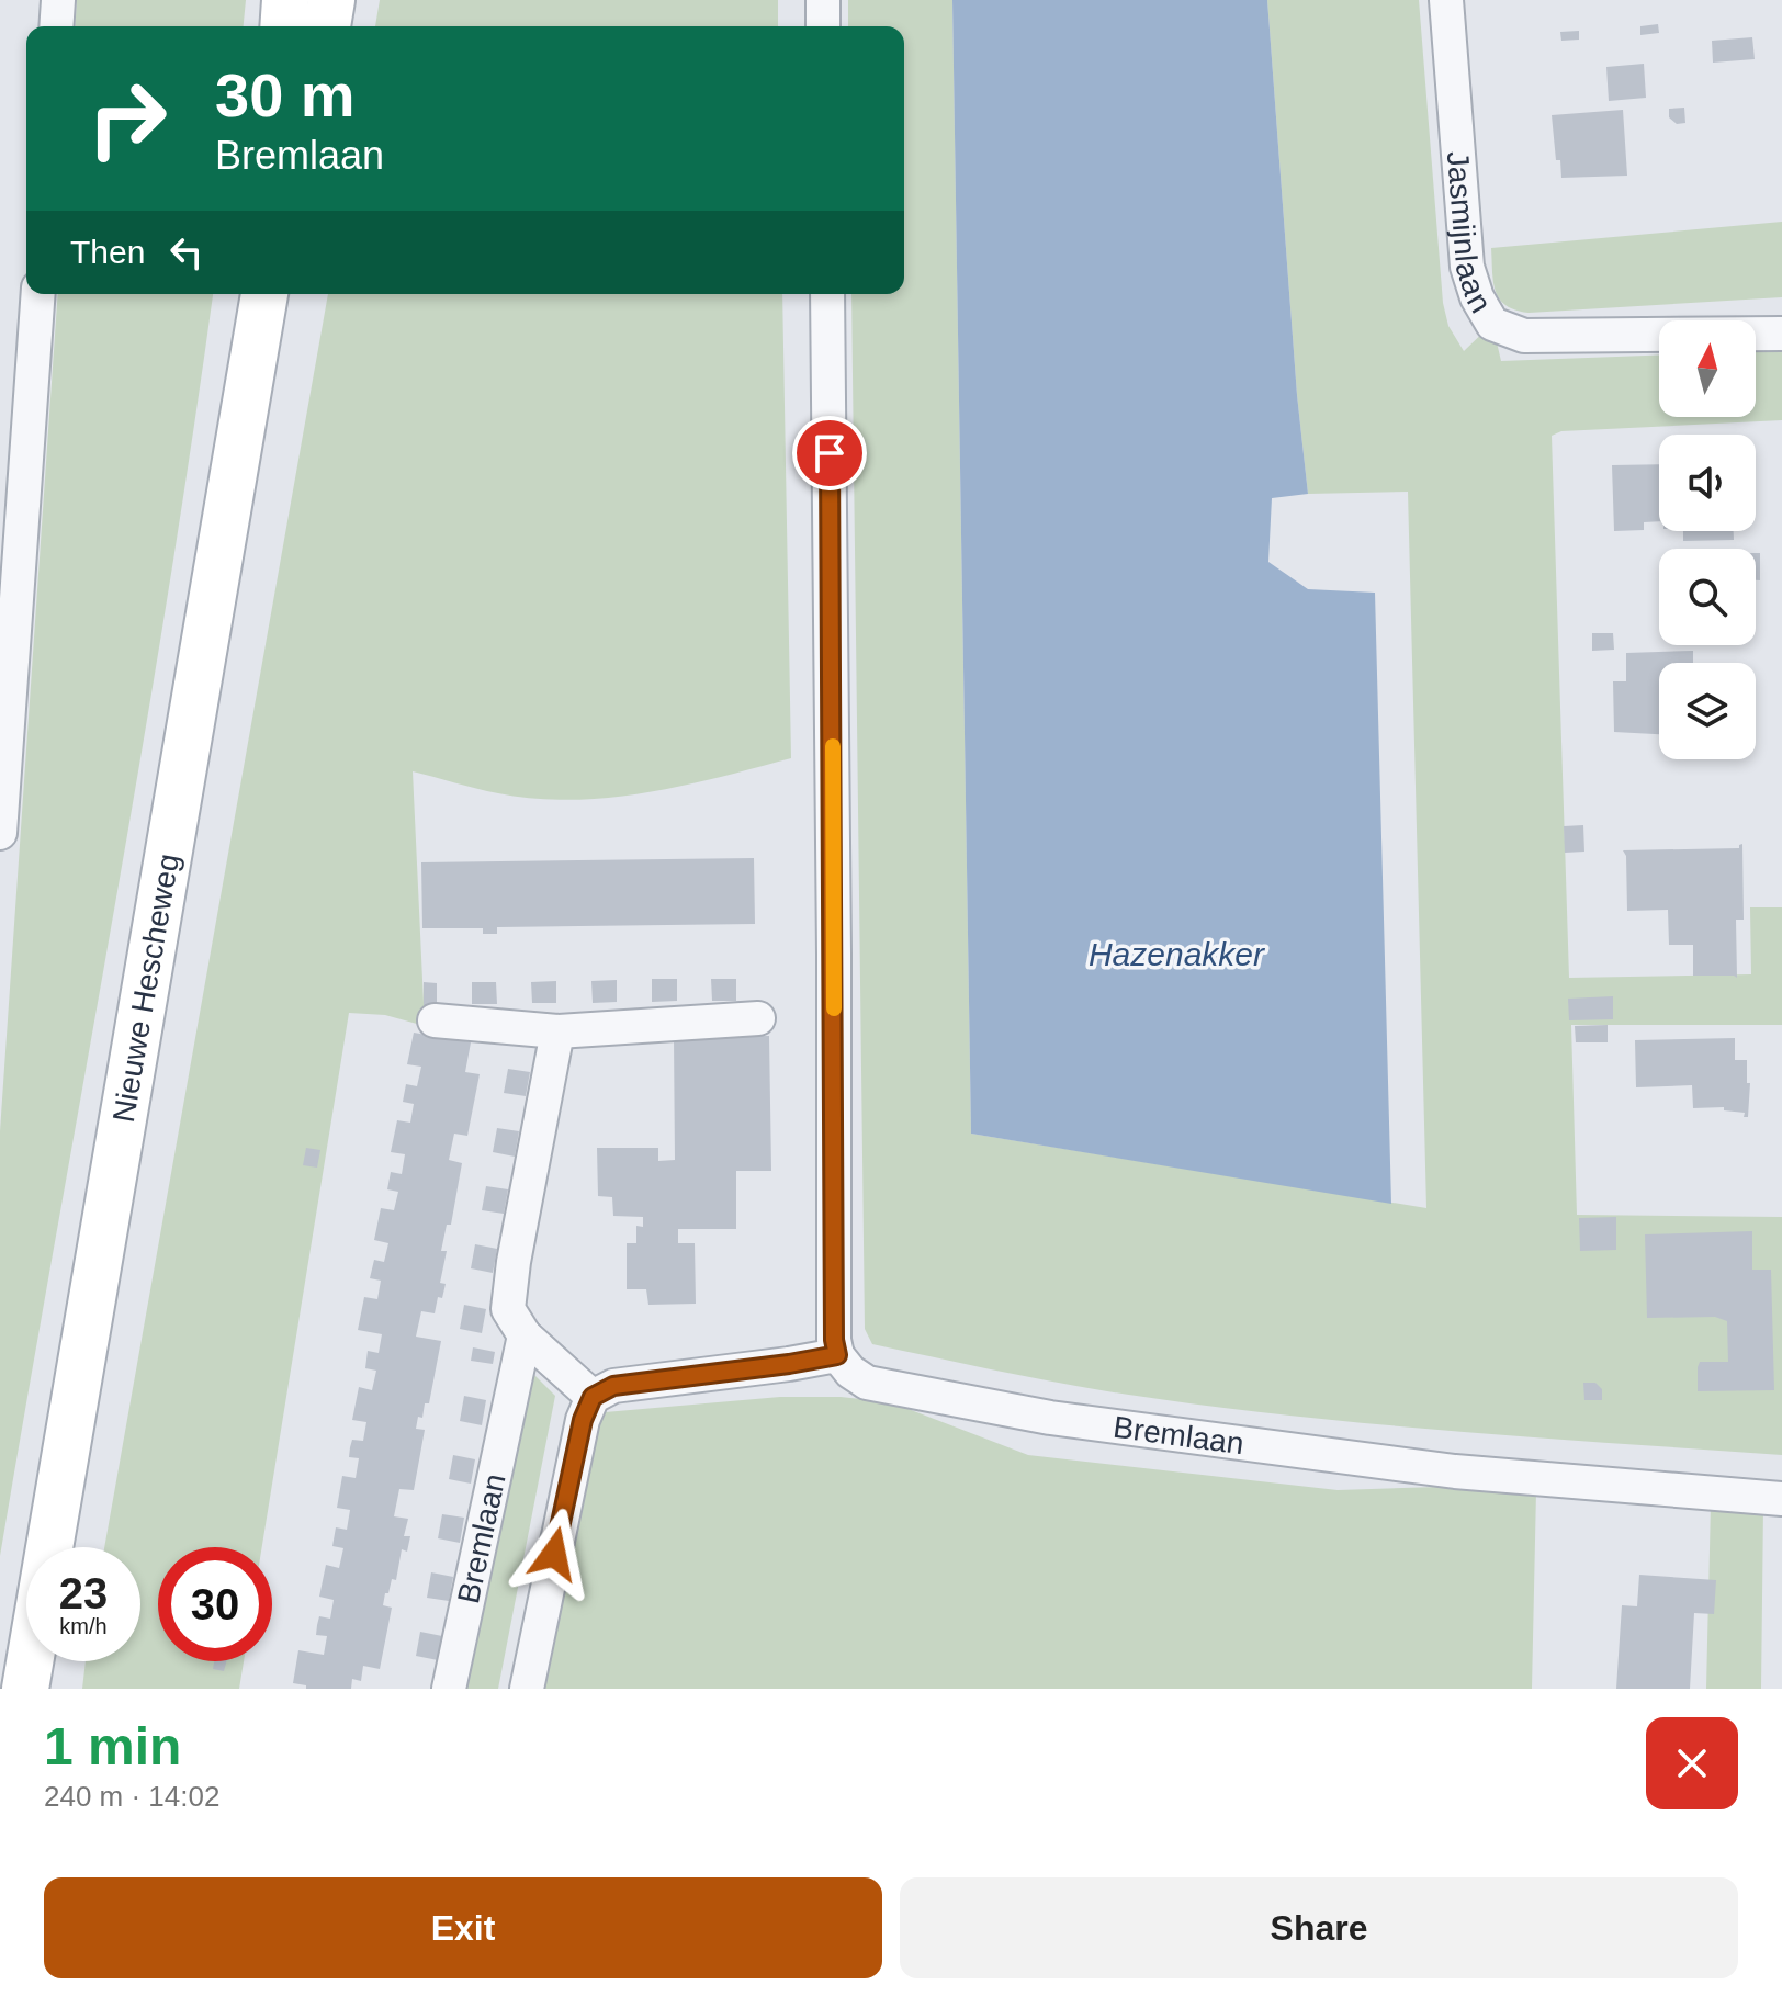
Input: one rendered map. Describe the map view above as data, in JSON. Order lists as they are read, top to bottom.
{
  "streets": {
    "main road": ["Nieuwe Hescheweg"],
    "street": ["Jasmijnlaan", "Bremlaan"]
  },
  "water": ["Hazenakker"],
  "north": "top",
  "page": {
    "turn": ["30 m", "Bremlaan"],
    "then": "Then",
    "speed": "23 km/h",
    "limit": "30",
    "heading": ["1 min", "240 m · 14:02"],
    "buttons": ["Exit", "Share"]
  }
}
